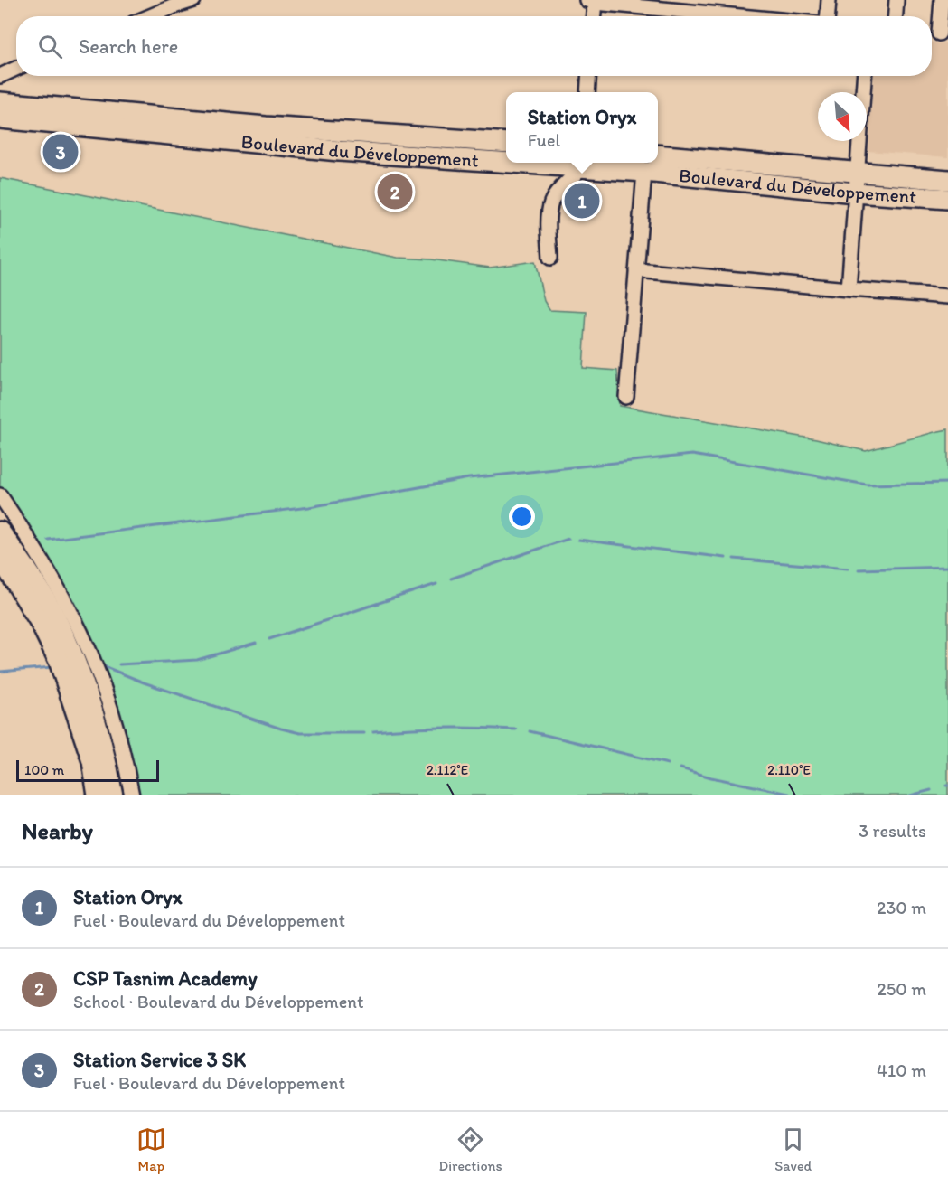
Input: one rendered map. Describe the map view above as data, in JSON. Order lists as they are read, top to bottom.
{
  "streets": {
    "highway": ["Boulevard du Développement"]
  },
  "scale_bar": "100 m",
  "north": "bottom right",
  "page": {
    "search": "Search here",
    "popup": ["Station Oryx", "Fuel"],
    "pins": ["3", "2", "1"],
    "scale": "100 m",
    "heading": ["Nearby", "3 results"],
    "list": [
      {
        "mark": "1",
        "name": "Station Oryx",
        "note": "Fuel · Boulevard du Développement",
        "value": "230 m"
      },
      {
        "mark": "2",
        "name": "CSP Tasnim Academy",
        "note": "School · Boulevard du Développement",
        "value": "250 m"
      },
      {
        "mark": "3",
        "name": "Station Service 3 SK",
        "note": "Fuel · Boulevard du Développement",
        "value": "410 m"
      }
    ],
    "nav": ["Map", "Directions", "Saved"]
  },
  "coordinates": ["2.112°E", "2.110°E"]
}
